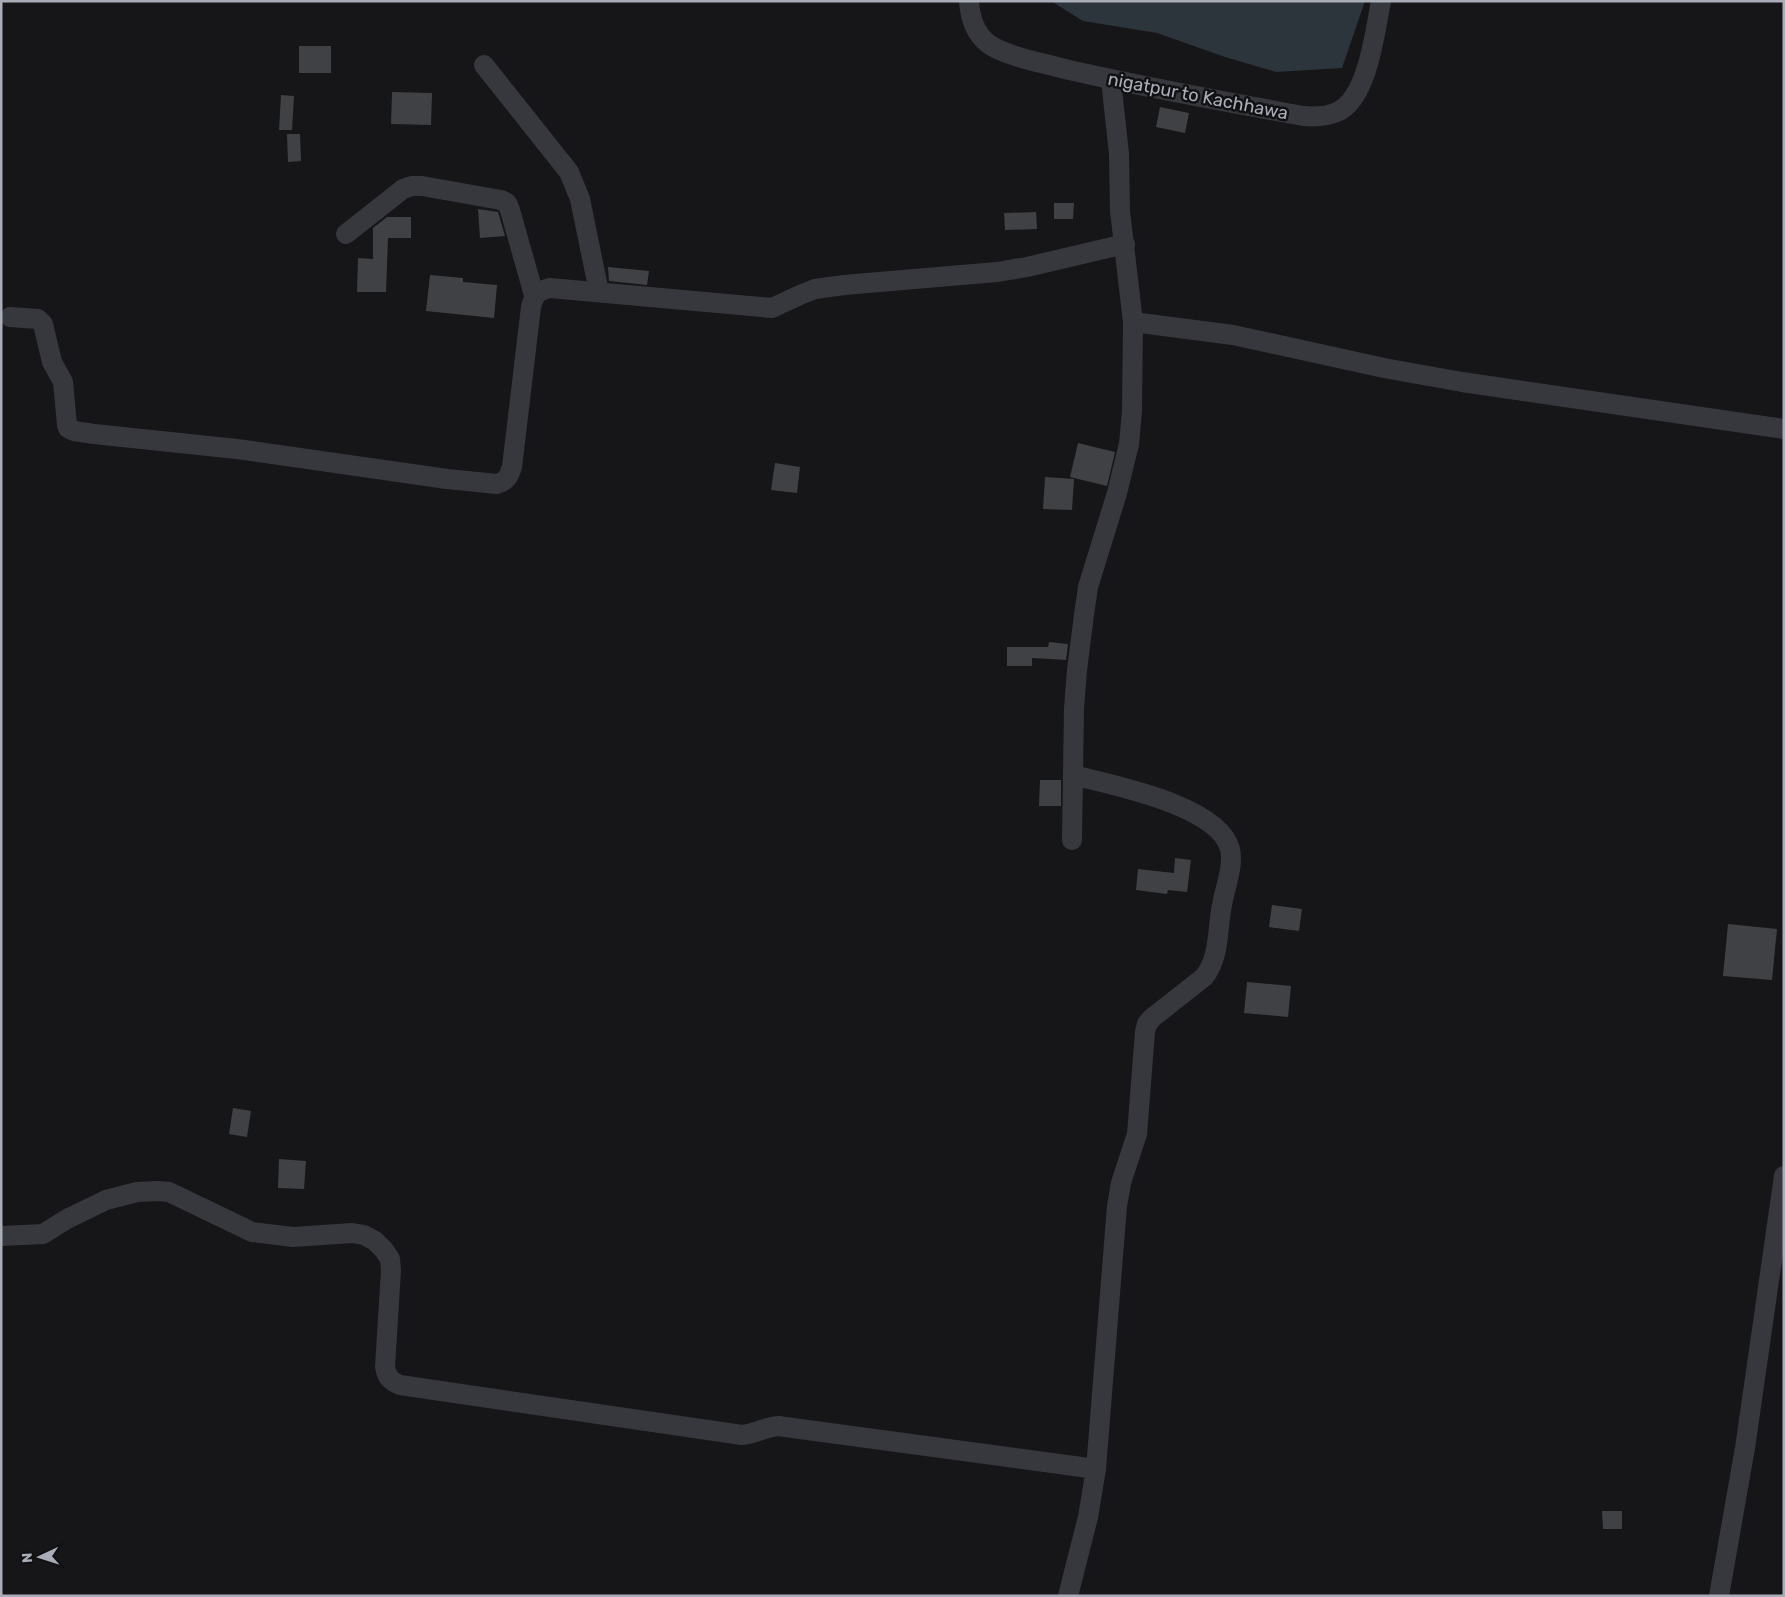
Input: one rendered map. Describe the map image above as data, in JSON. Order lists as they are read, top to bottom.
{
  "streets": {
    "street": ["nigatpur to Kachhawa"]
  },
  "north": "left"
}
